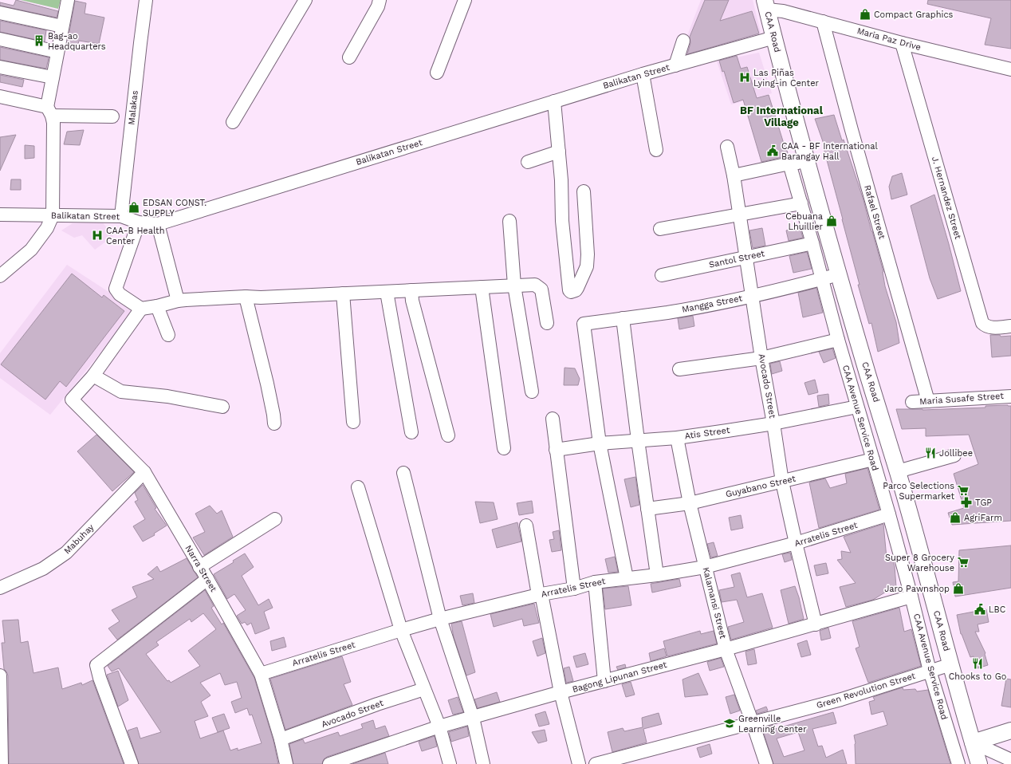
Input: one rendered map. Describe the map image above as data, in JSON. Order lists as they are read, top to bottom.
{
  "streets": {
    "main road": ["CAA Road"],
    "street": [
      "Maria Paz Drive",
      "Balikatan Street",
      "Malakas",
      "J. Hernandez Street",
      "Rafael Street",
      "Santol Street",
      "Mangga Street",
      "Avocado Street",
      "Maria Susafe Street",
      "CAA Avenue Service Road",
      "Atis Street",
      "Guyabano Street",
      "Arratelis Street",
      "Mabuhay",
      "Narra Street",
      "Kalamansi Street",
      "Bagong Lipunan Street",
      "Green Revolution Street"
    ]
  },
  "crossings": [
    ["CAA Road", "Maria Paz Drive"],
    ["CAA Road", "Balikatan Street"],
    ["CAA Road", "Mangga Street"],
    ["CAA Road", "Green Revolution Street"],
    ["Maria Paz Drive", "J. Hernandez Street"],
    ["Maria Paz Drive", "Rafael Street"],
    ["Balikatan Street", "Malakas"],
    ["Rafael Street", "Maria Susafe Street"],
    ["Santol Street", "Avocado Street"],
    ["Santol Street", "CAA Avenue Service Road"],
    ["Mangga Street", "Avocado Street"],
    ["Mangga Street", "CAA Avenue Service Road"],
    ["Mangga Street", "Atis Street"],
    ["Avocado Street", "Atis Street"],
    ["Avocado Street", "Guyabano Street"],
    ["Avocado Street", "Arratelis Street"],
    ["Avocado Street", "Narra Street"],
    ["Avocado Street", "Bagong Lipunan Street"],
    ["CAA Avenue Service Road", "Atis Street"],
    ["CAA Avenue Service Road", "Guyabano Street"],
    ["CAA Avenue Service Road", "Arratelis Street"],
    ["CAA Avenue Service Road", "Bagong Lipunan Street"],
    ["CAA Avenue Service Road", "Green Revolution Street"],
    ["Atis Street", "Kalamansi Street"],
    ["Guyabano Street", "Kalamansi Street"],
    ["Arratelis Street", "Narra Street"],
    ["Arratelis Street", "Kalamansi Street"],
    ["Mabuhay", "Narra Street"],
    ["Kalamansi Street", "Bagong Lipunan Street"],
    ["Kalamansi Street", "Green Revolution Street"]
  ],
  "districts": ["BF International Village"],
  "places": {
    "shop": [
      "Compact Graphics",
      "EDSAN CONST. SUPPLY",
      "Cebuana Lhuillier",
      "AgriFarm",
      "Jaro Pawnshop"
    ],
    "building": ["Bag-ao Headquarters"],
    "hospital": ["Las Piñas Lying-in Center", "CAA-B Health Center"],
    "public building": ["CAA - BF International Barangay Hall", "LBC"],
    "restaurant": ["Jollibee", "Chooks to Go"],
    "supermarket": ["Parco Selections Supermarket", "Super 8 Grocery Warehouse"],
    "pharmacy": ["TGP"],
    "school or university": ["Greenville Learning Center"]
  }
}
